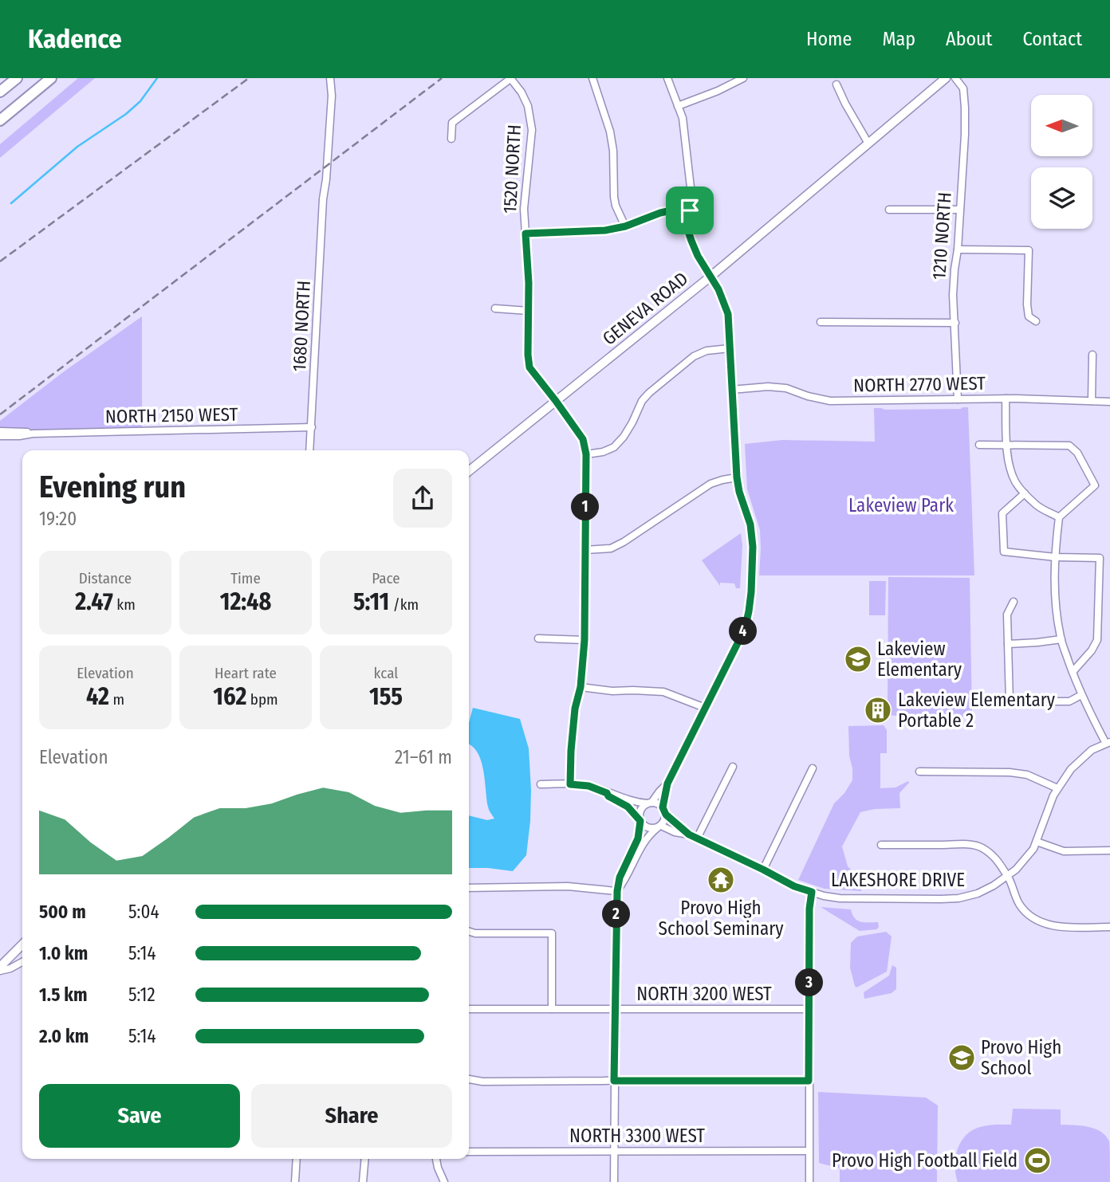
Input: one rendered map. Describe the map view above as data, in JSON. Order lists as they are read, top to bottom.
{
  "streets": {
    "main road": ["GENEVA ROAD"],
    "street": [
      "1520 NORTH",
      "1210 NORTH",
      "1680 NORTH",
      "NORTH 2770 WEST",
      "NORTH 2150 WEST",
      "LAKESHORE DRIVE",
      "NORTH 3200 WEST",
      "NORTH 3300 WEST"
    ]
  },
  "crossings": [
    ["1520 NORTH", "GENEVA ROAD"],
    ["1210 NORTH", "NORTH 2770 WEST"],
    ["1680 NORTH", "NORTH 2150 WEST"]
  ],
  "parks": ["Lakeview Park"],
  "places": {
    "school or university": ["Lakeview Elementary", "Provo High School"],
    "building": ["Lakeview Elementary Portable 2"],
    "temple": ["Provo High School Seminary"],
    "sports": ["Provo High Football Field"]
  },
  "north": "left",
  "page": {
    "header": "Kadence",
    "nav": [
      "Home",
      "Map",
      "About",
      "Contact"
    ],
    "heading": ["Evening run", "19:20"],
    "pins": [
      "1",
      "4",
      "2",
      "3"
    ],
    "stats": [
      ["Distance", "2.47 km"],
      ["Time", "12:48"],
      ["Pace", "5:11 /km"],
      ["Elevation", "42 m"],
      ["Heart rate", "162 bpm"],
      ["kcal", "155"]
    ],
    "chart": ["Elevation", "21–61 m"],
    "list": [
      {
        "name": "500 m",
        "note": "5:04"
      },
      {
        "name": "1.0 km",
        "note": "5:14"
      },
      {
        "name": "1.5 km",
        "note": "5:12"
      },
      {
        "name": "2.0 km",
        "note": "5:14"
      }
    ],
    "buttons": ["Save", "Share"]
  }
}
